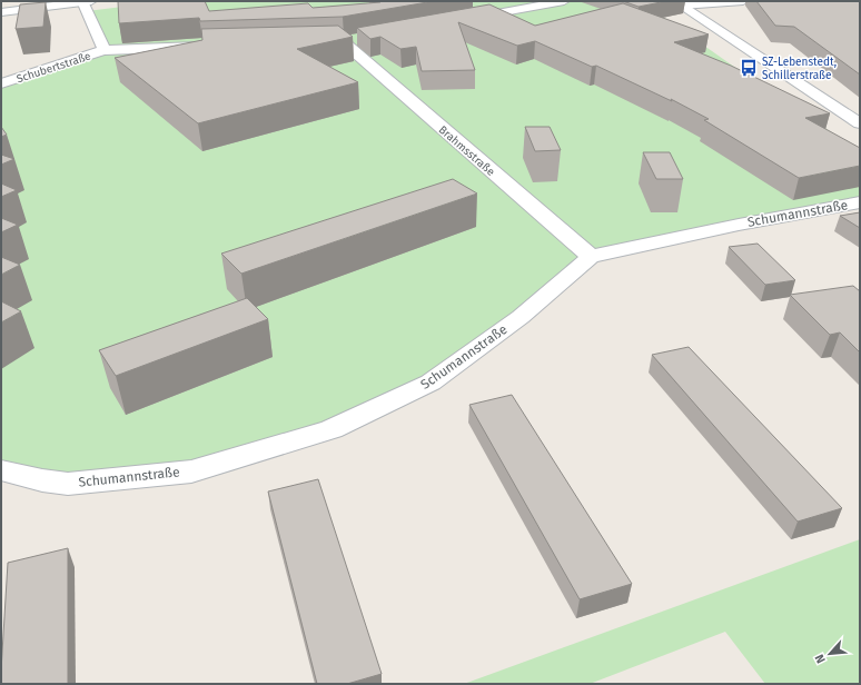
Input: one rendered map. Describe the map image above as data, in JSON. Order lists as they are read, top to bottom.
{
  "streets": {
    "street": ["Schubertstraße", "Brahmsstraße", "Schumannstraße"]
  },
  "crossings": [
    ["Brahmsstraße", "Schumannstraße"]
  ],
  "places": {
    "bus stop": ["SZ-Lebenstedt, Schillerstraße"]
  },
  "north": "bottom left"
}
